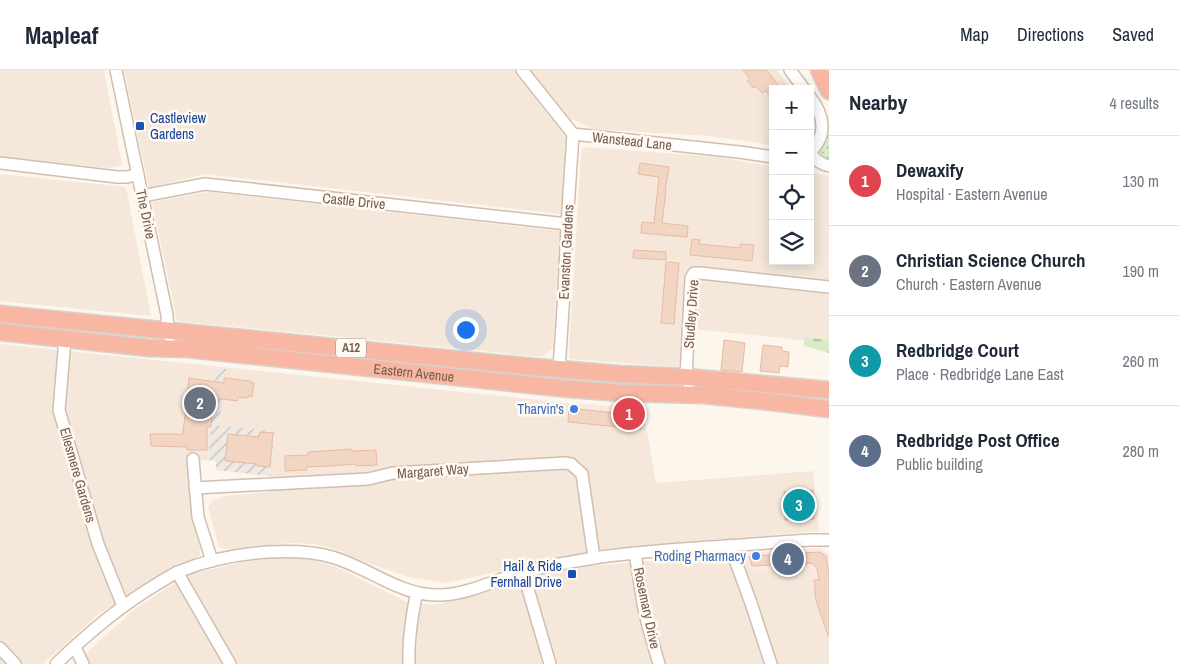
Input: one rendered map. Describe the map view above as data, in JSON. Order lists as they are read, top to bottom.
{
  "streets": {
    "highway": ["A12", "Eastern Avenue"],
    "street": [
      "Wanstead Lane",
      "Castle Drive",
      "The Drive",
      "Evanston Gardens",
      "Studley Drive",
      "Margaret Way",
      "Ellesmere Gardens",
      "Rosemary Drive"
    ]
  },
  "crossings": [
    ["Wanstead Lane", "Evanston Gardens"],
    ["Castle Drive", "The Drive"],
    ["Castle Drive", "Evanston Gardens"],
    ["The Drive", "Eastern Avenue"],
    ["Evanston Gardens", "Eastern Avenue"],
    ["Studley Drive", "Eastern Avenue"],
    ["Eastern Avenue", "Ellesmere Gardens"]
  ],
  "places": {
    "transit": ["Castleview Gardens", "Hail & Ride Fernhall Drive"],
    "other": ["Tharvin's", "Roding Pharmacy"]
  },
  "page": {
    "header": "Mapleaf",
    "nav": ["Map", "Directions", "Saved"],
    "heading": ["Nearby", "4 results"],
    "map_buttons": ["+", "−"],
    "list": [
      {
        "mark": "1",
        "name": "Dewaxify",
        "note": "Hospital · Eastern Avenue",
        "value": "130 m"
      },
      {
        "mark": "2",
        "name": "Christian Science Church",
        "note": "Church · Eastern Avenue",
        "value": "190 m"
      },
      {
        "mark": "3",
        "name": "Redbridge Court",
        "note": "Place · Redbridge Lane East",
        "value": "260 m"
      },
      {
        "mark": "4",
        "name": "Redbridge Post Office",
        "note": "Public building",
        "value": "280 m"
      }
    ],
    "pins": [
      "2",
      "1",
      "3",
      "4"
    ]
  }
}
